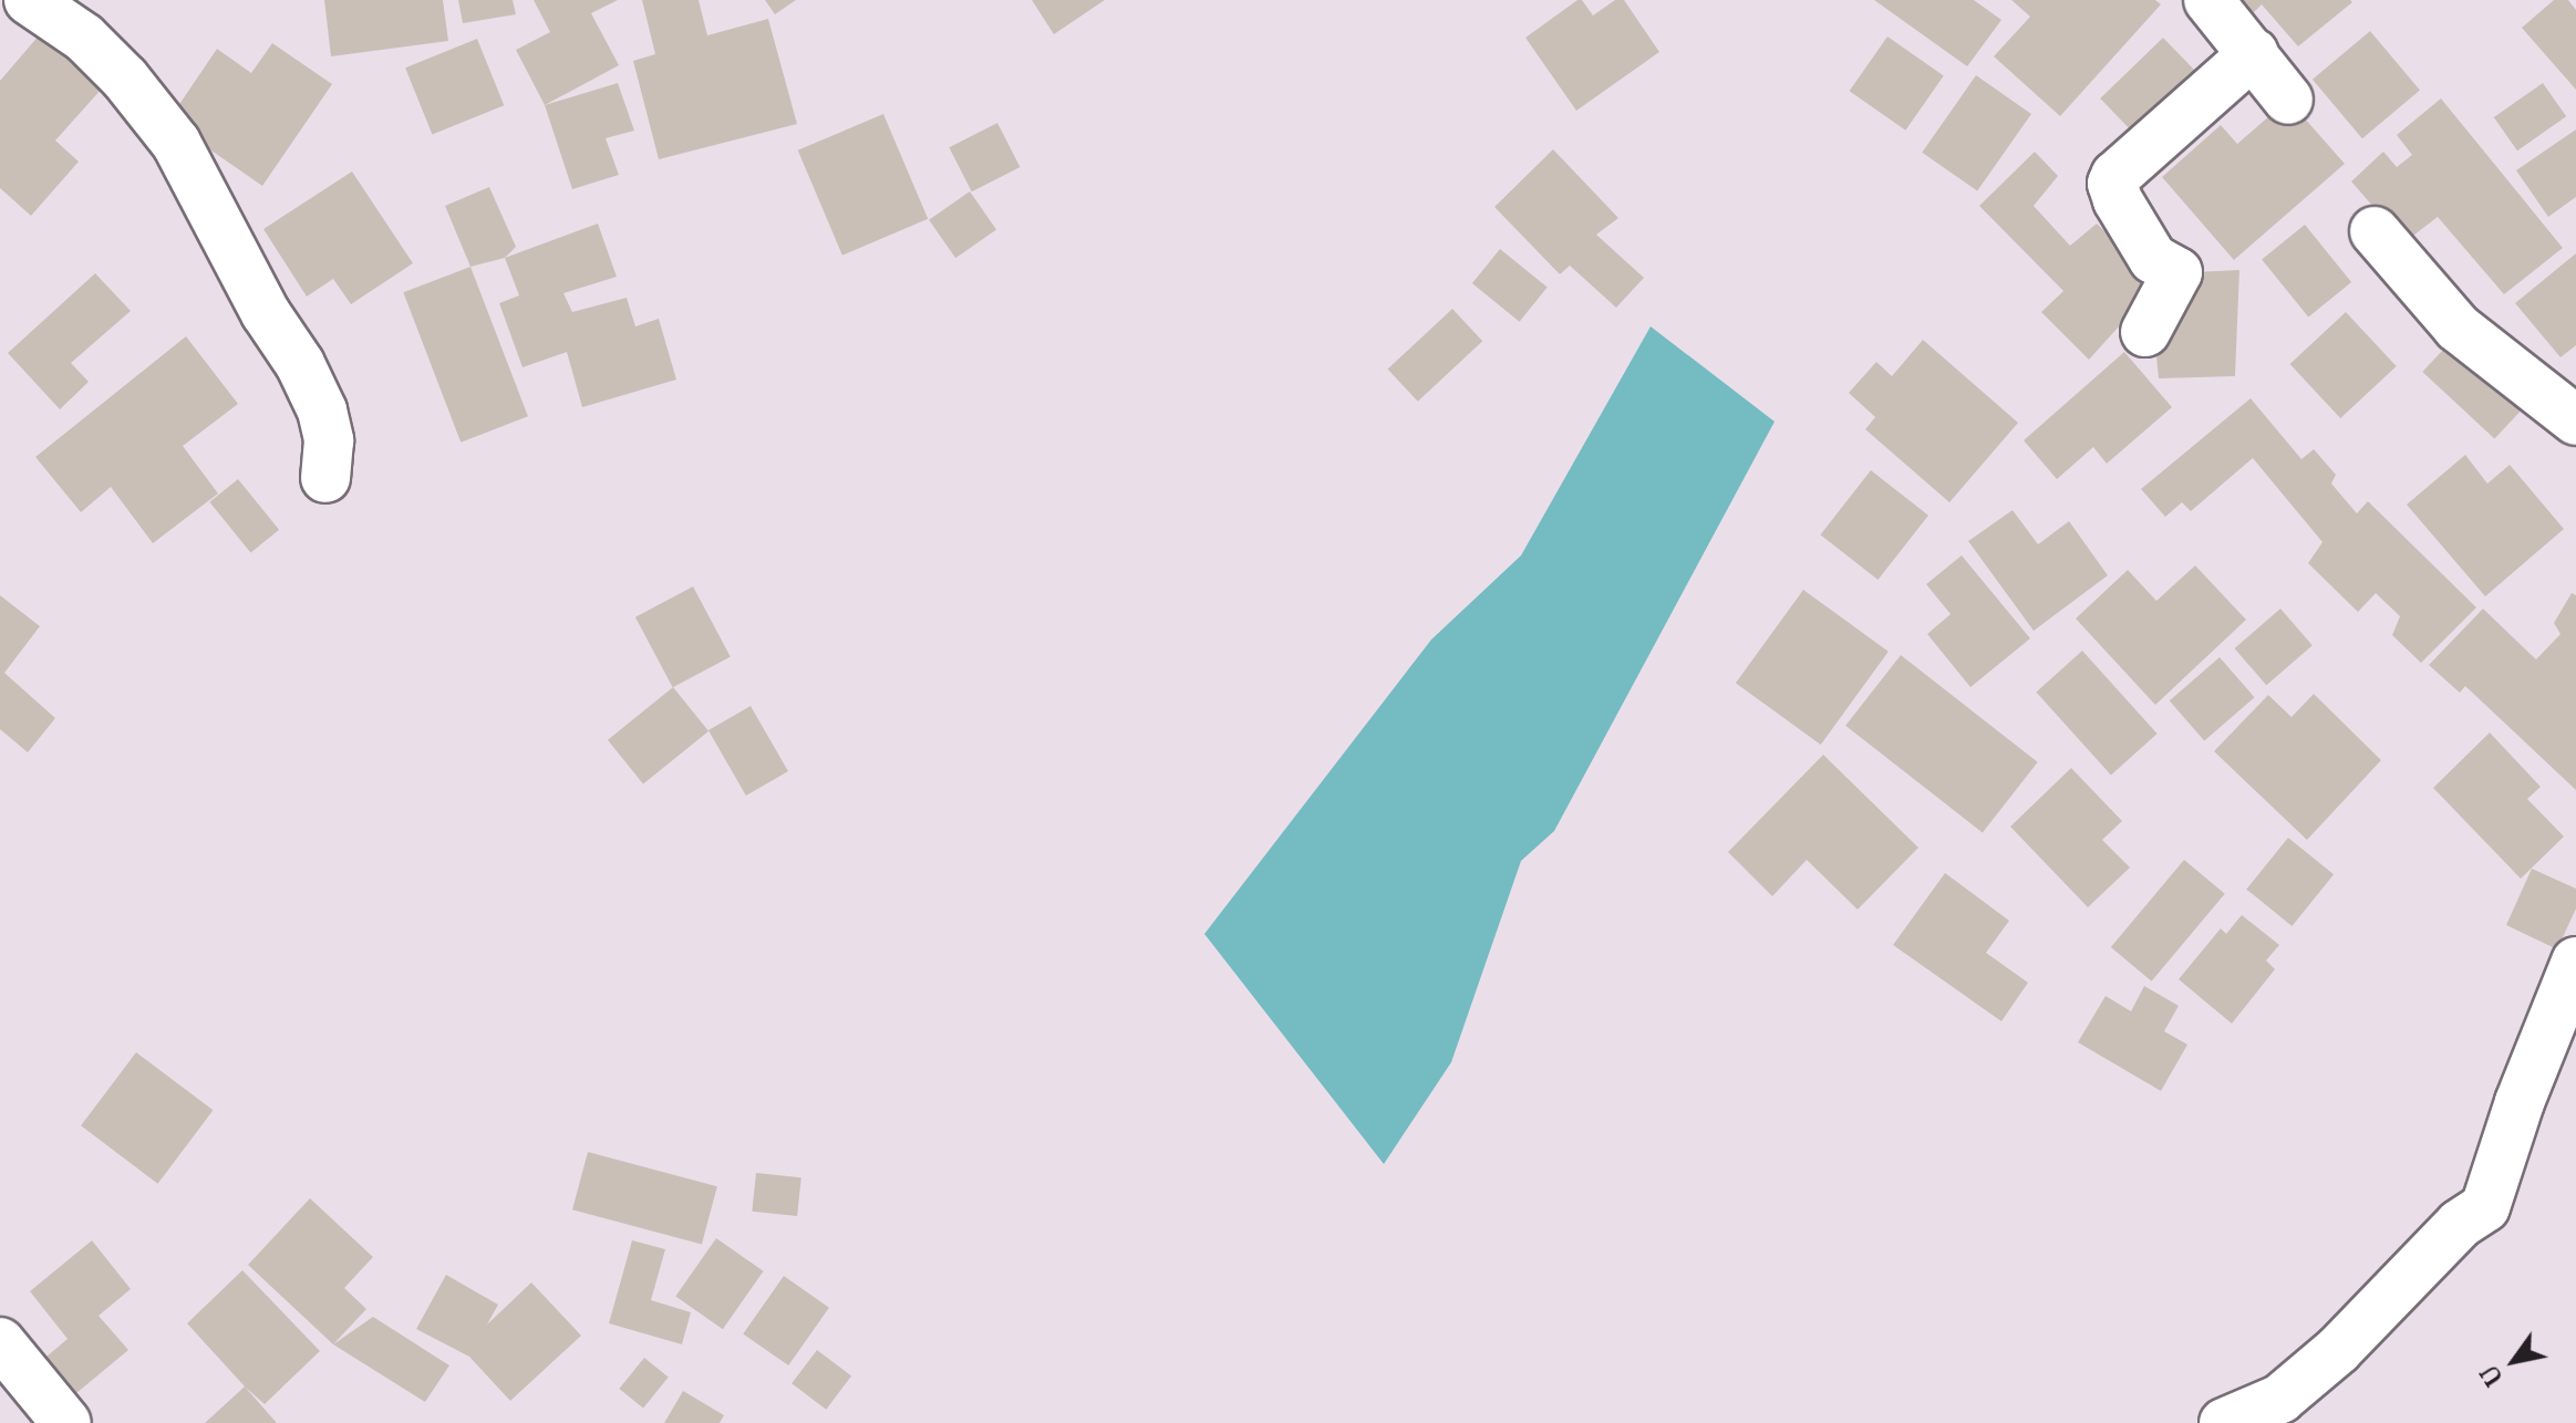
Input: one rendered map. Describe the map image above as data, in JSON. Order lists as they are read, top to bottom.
{
  "north": "bottom left"
}
